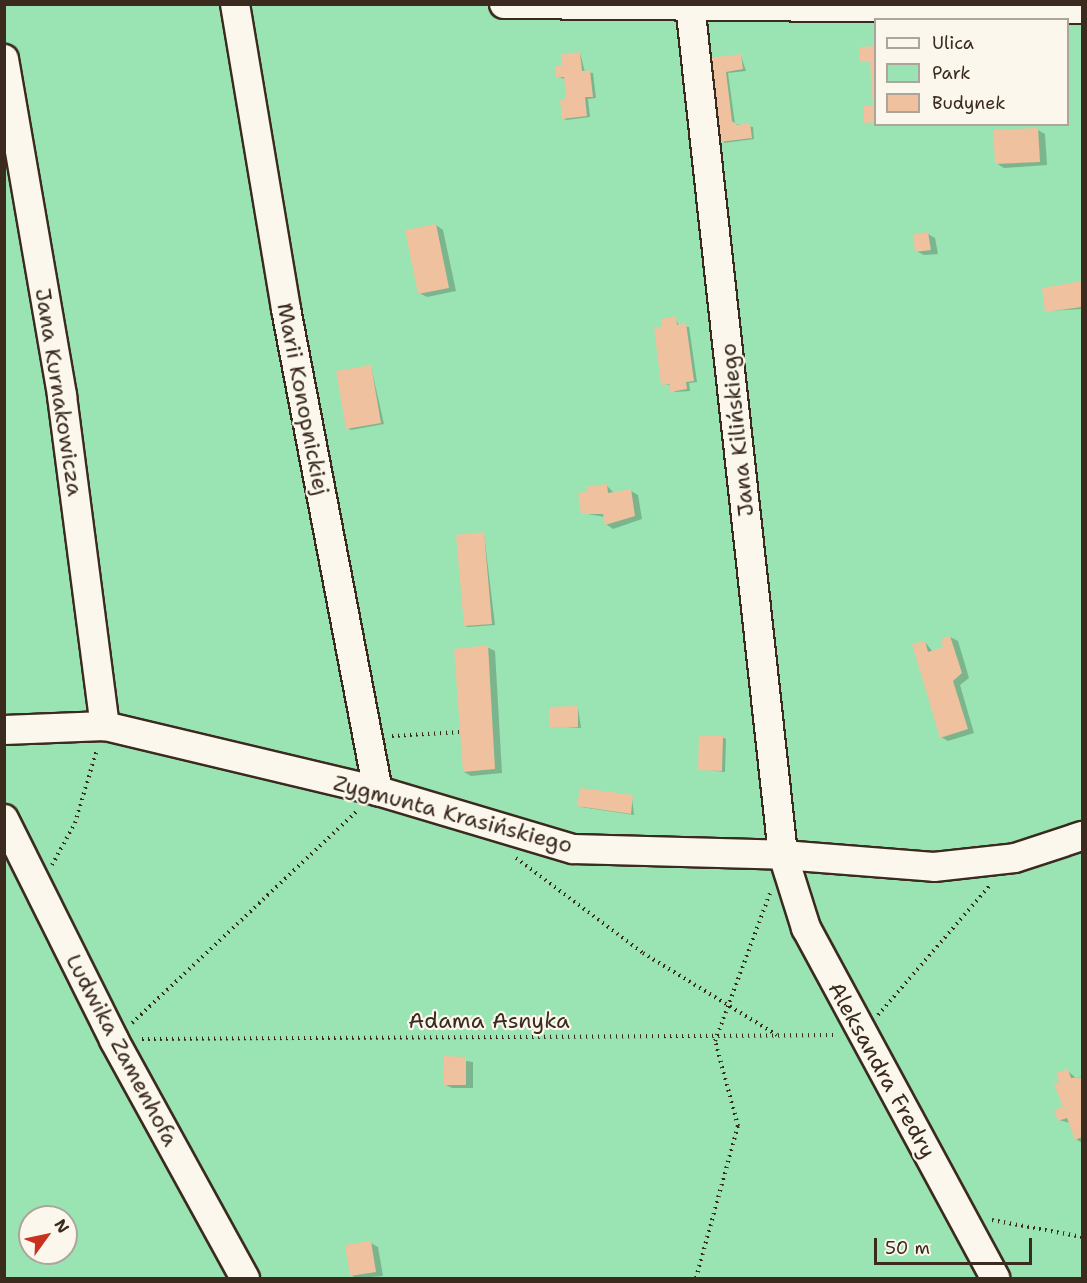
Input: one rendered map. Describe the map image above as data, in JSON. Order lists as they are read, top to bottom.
{
  "streets": {
    "street": [
      "Jana Kurnakowicza",
      "Marii Konopnickiej",
      "Jana Kilińskiego",
      "Zygmunta Krasińskiego",
      "Ludwika Zamenhofa",
      "Aleksandra Fredry"
    ],
    "path": ["Adama Asnyka"]
  },
  "crossings": [
    ["Jana Kurnakowicza", "Zygmunta Krasińskiego"],
    ["Marii Konopnickiej", "Zygmunta Krasińskiego"],
    ["Jana Kilińskiego", "Zygmunta Krasińskiego"],
    ["Jana Kilińskiego", "Aleksandra Fredry"],
    ["Zygmunta Krasińskiego", "Aleksandra Fredry"],
    ["Adama Asnyka", "Ludwika Zamenhofa"],
    ["Adama Asnyka", "Aleksandra Fredry"]
  ],
  "legend": ["Ulica", "Park", "Budynek"],
  "scale_bar": "50 m",
  "north": "top right"
}
